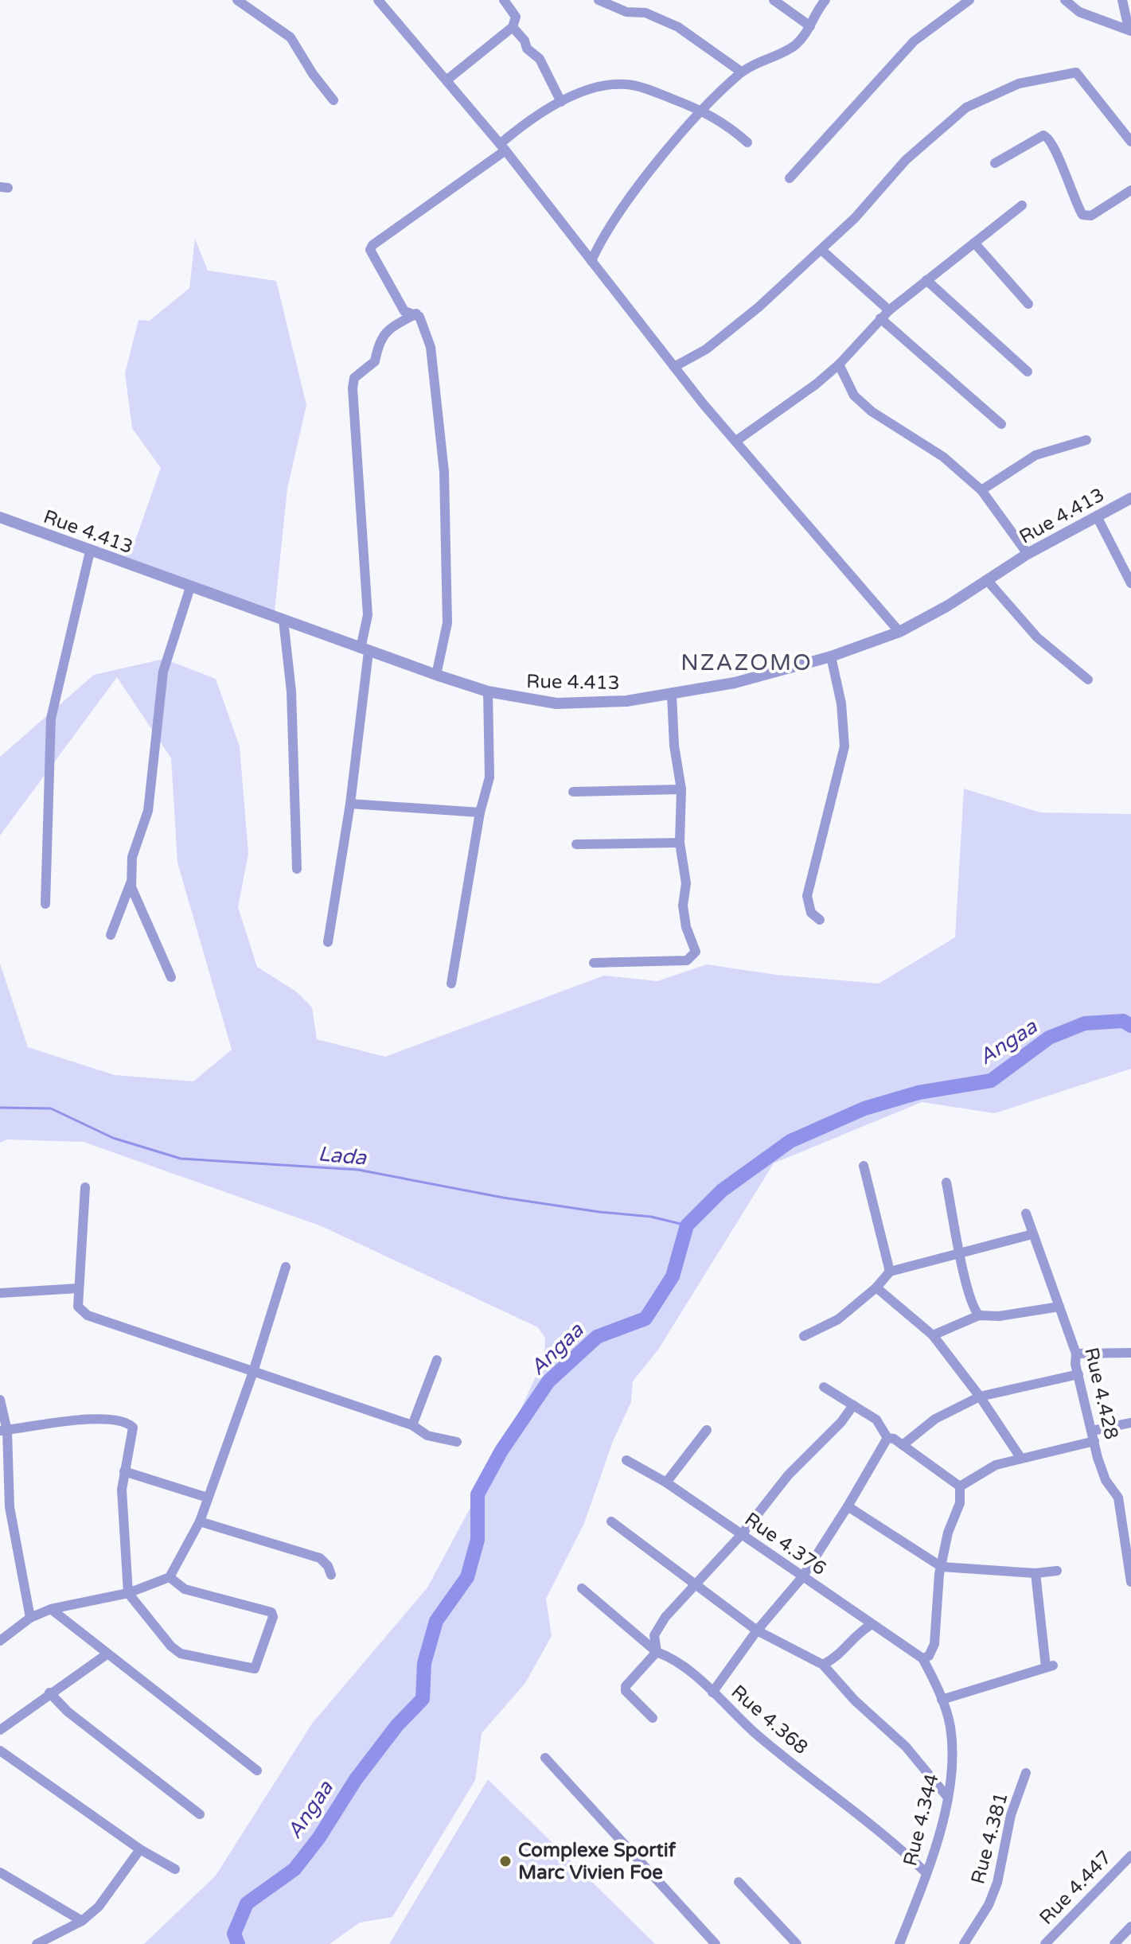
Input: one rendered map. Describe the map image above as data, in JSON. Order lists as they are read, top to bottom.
{
  "streets": {
    "street": [
      "Rue 4.413",
      "Rue 4.428",
      "Rue 4.376",
      "Rue 4.368",
      "Rue 4.344",
      "Rue 4.381",
      "Rue 4.447"
    ]
  },
  "crossings": [
    ["Rue 4.376", "Rue 4.344"],
    ["Rue 4.368", "Rue 4.344"]
  ],
  "districts": ["NZAZOMO"],
  "water": ["Angaa", "Lada"],
  "places": ["Complexe Sportif Marc Vivien Foe"]
}
